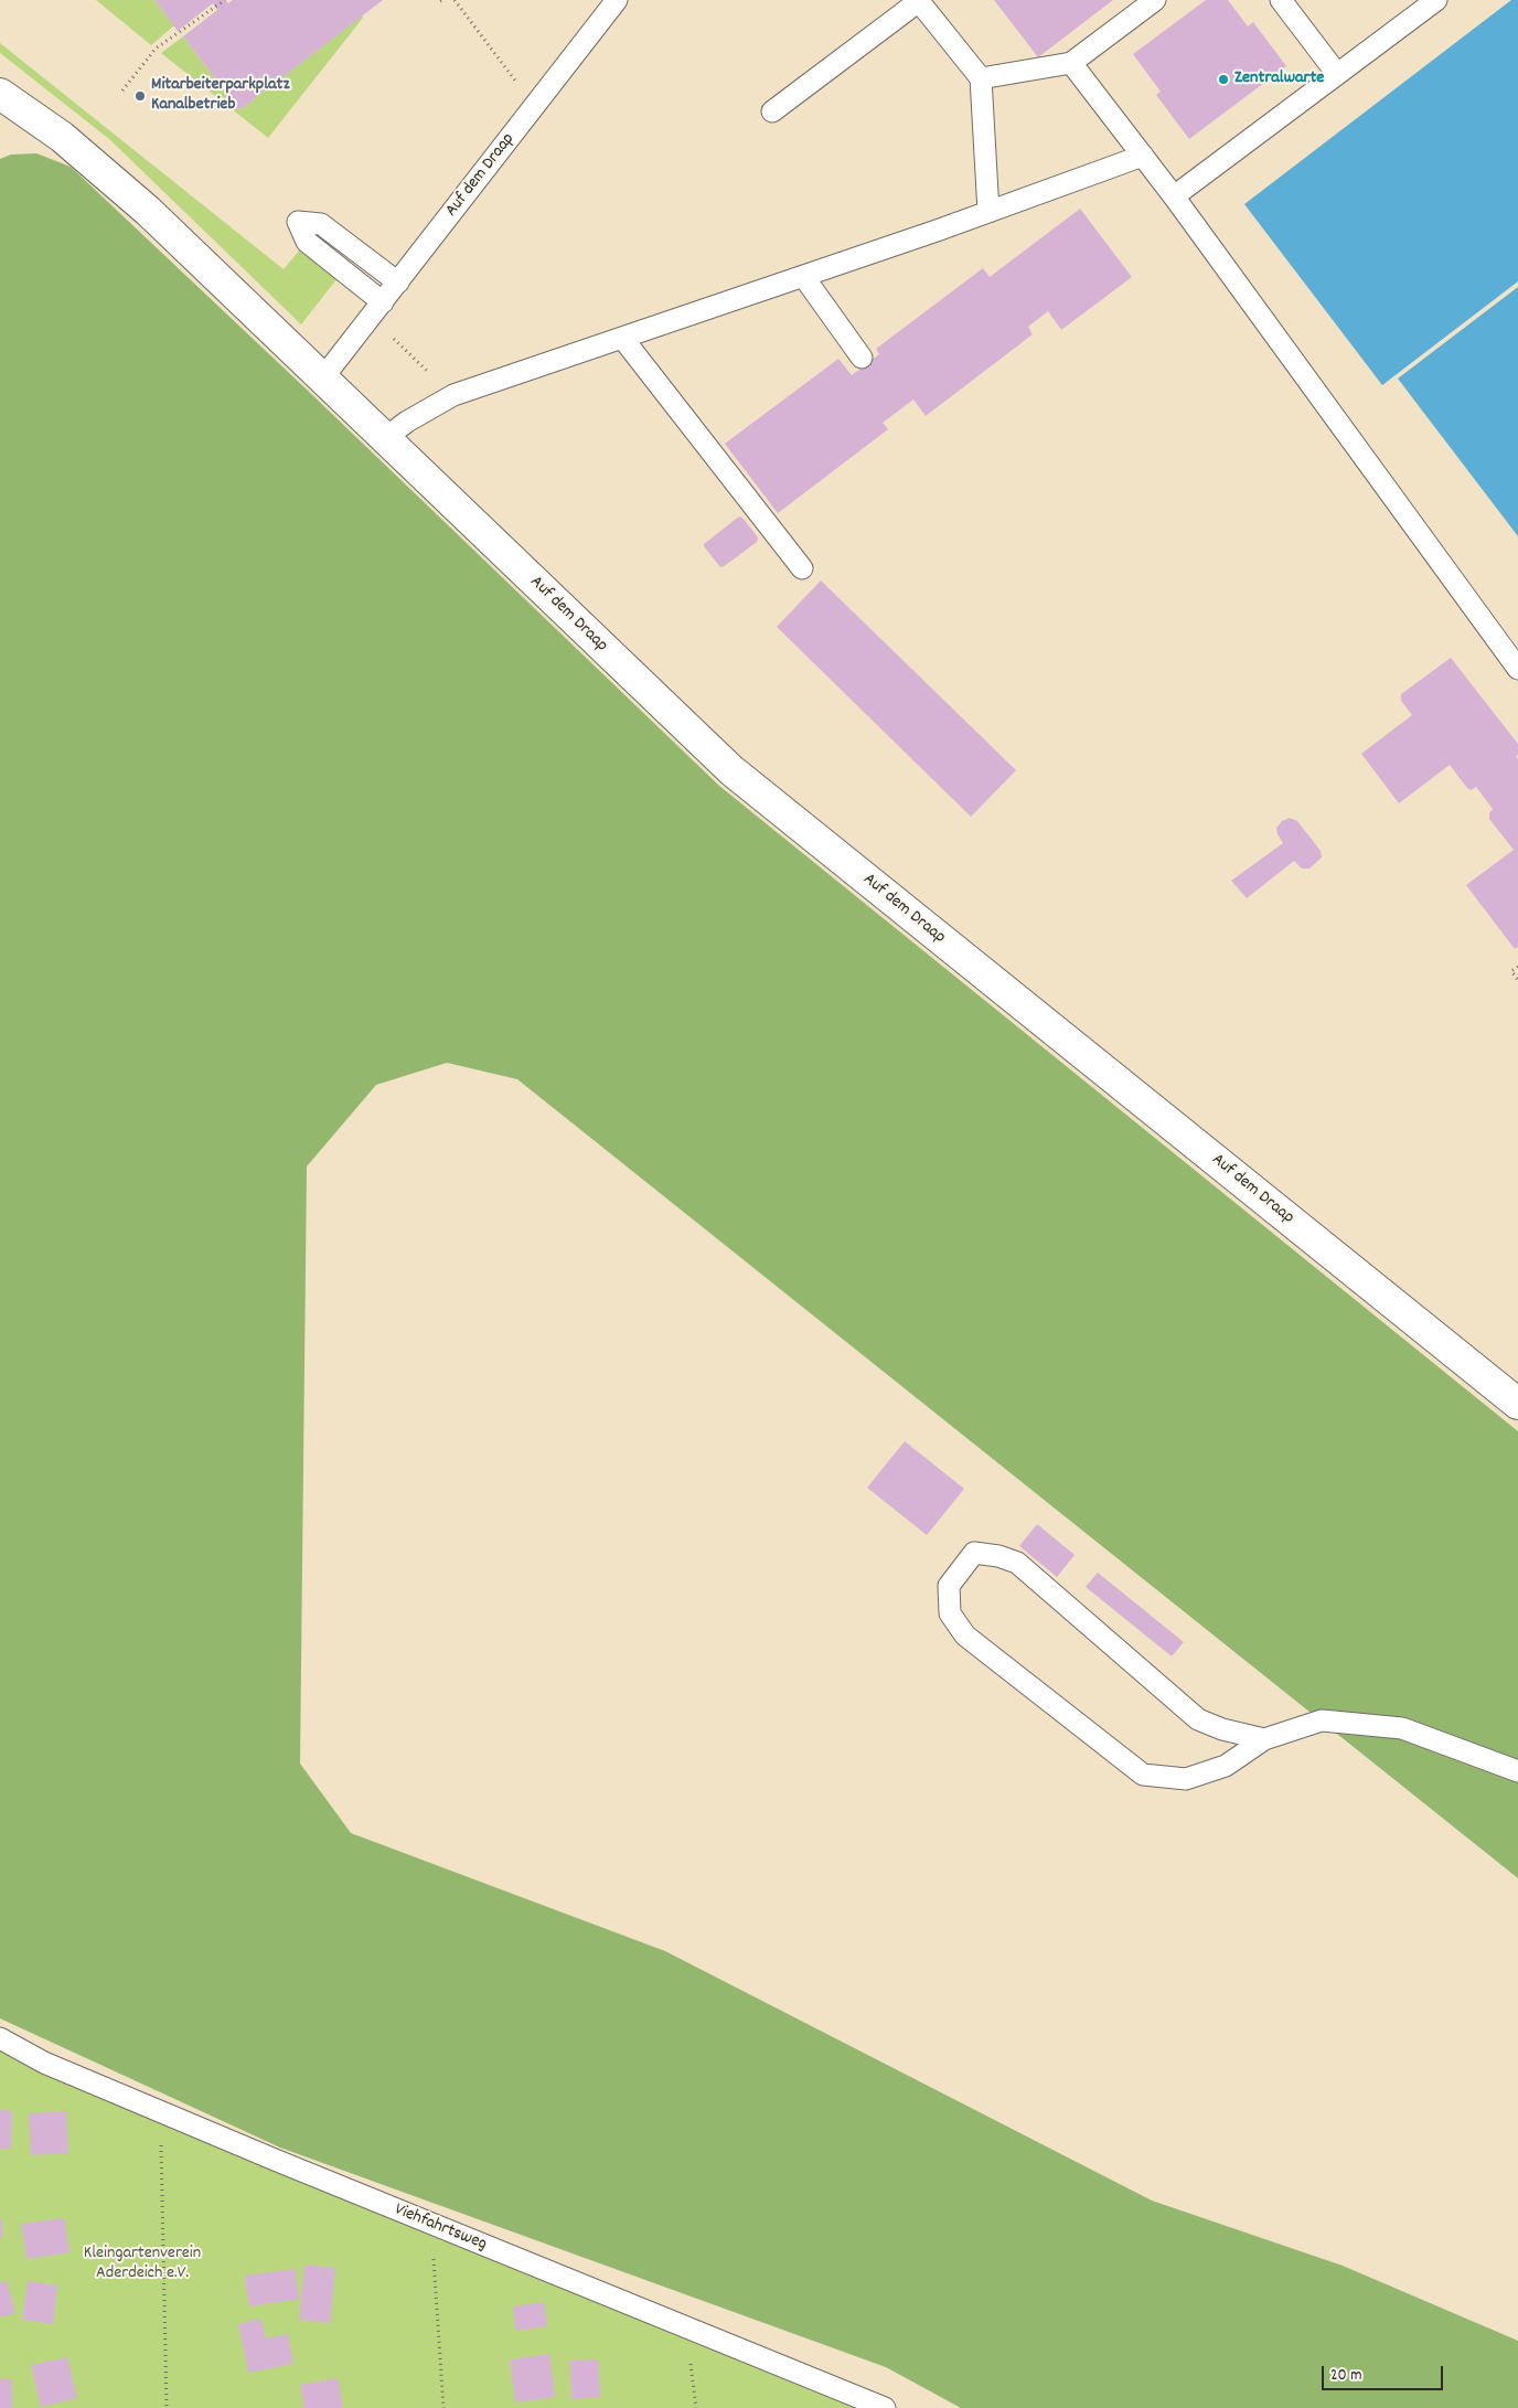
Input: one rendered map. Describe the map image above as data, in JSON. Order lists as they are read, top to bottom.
{
  "streets": {
    "street": ["Auf dem Draap"],
    "lane": ["Viehfahrtsweg"]
  },
  "parks": ["Kleingartenverein Aderdeich e.V."],
  "places": ["Zentralwarte", "Mitarbeiterparkplatz Kanalbetrieb"],
  "scale_bar": "20 m"
}
